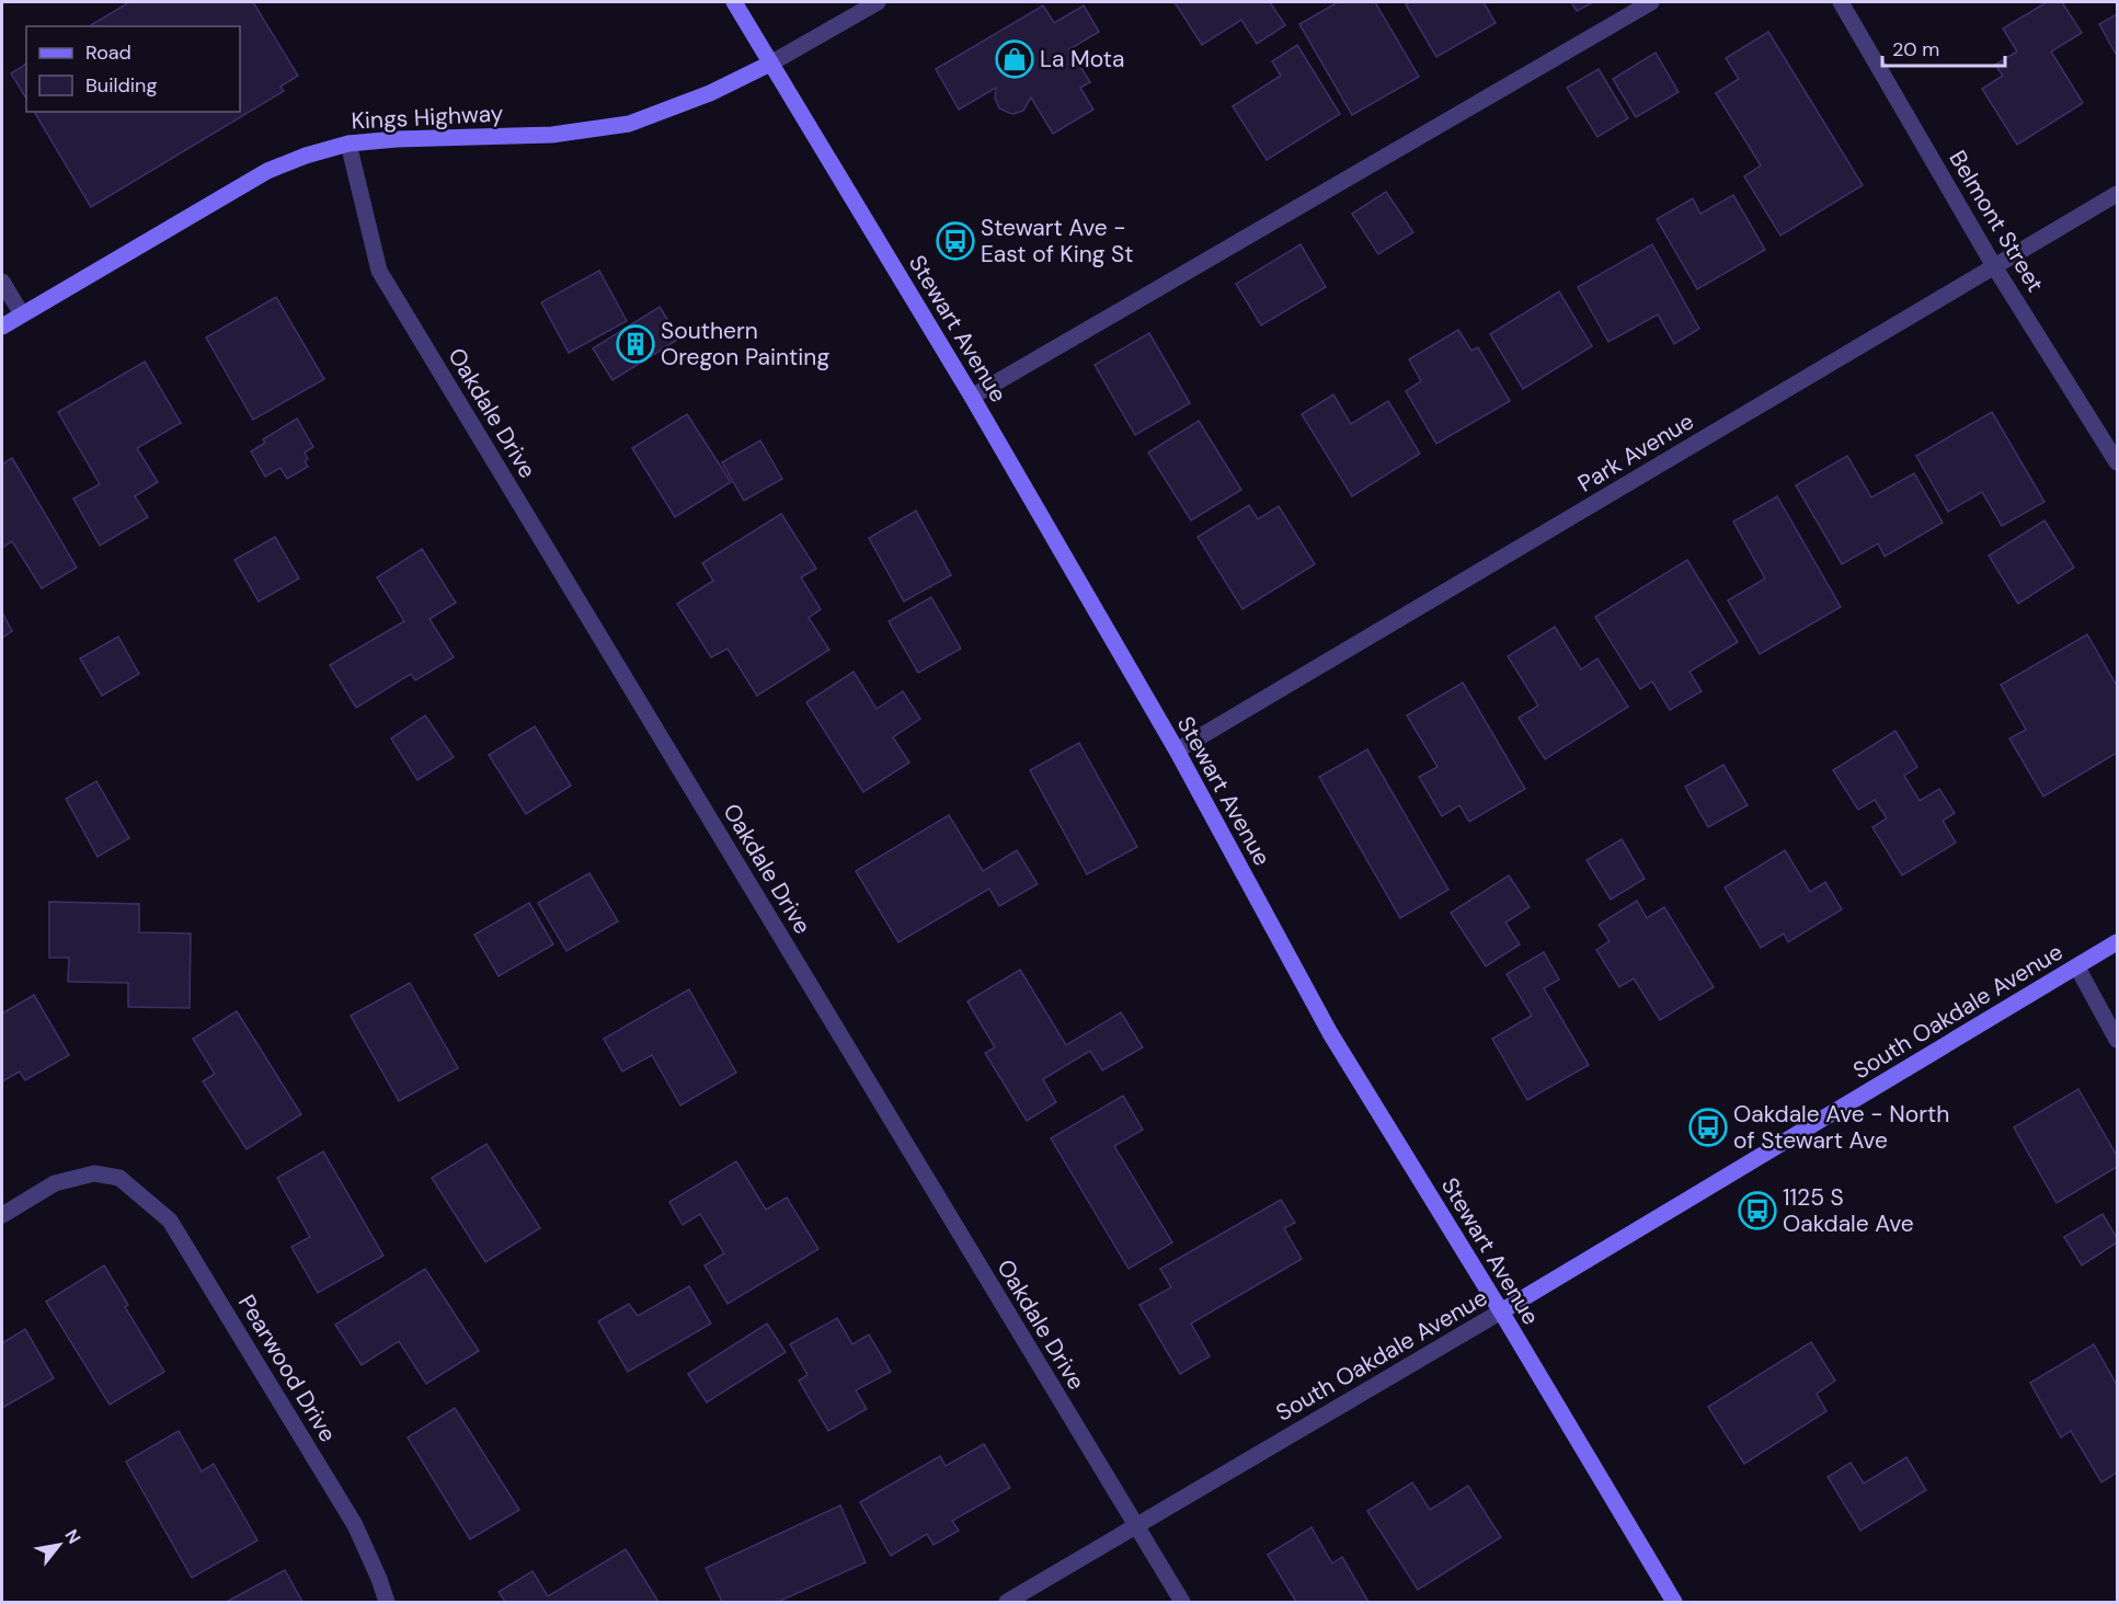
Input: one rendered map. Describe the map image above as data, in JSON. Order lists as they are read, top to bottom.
{
  "streets": {
    "main road": ["Kings Highway", "Stewart Avenue", "South Oakdale Avenue"],
    "street": [
      "Belmont Street",
      "Oakdale Drive",
      "Park Avenue",
      "Pearwood Drive"
    ]
  },
  "crossings": [
    ["Kings Highway", "Stewart Avenue"],
    ["Kings Highway", "Oakdale Drive"],
    ["Belmont Street", "Park Avenue"],
    ["Stewart Avenue", "Park Avenue"],
    ["Stewart Avenue", "South Oakdale Avenue"],
    ["Oakdale Drive", "South Oakdale Avenue"]
  ],
  "places": {
    "shop": ["La Mota"],
    "bus stop": ["Stewart Ave - East of King St", "Oakdale Ave - North of Stewart Ave", "1125 S Oakdale Ave"],
    "building": ["Southern Oregon Painting"]
  },
  "legend": ["Road", "Building"],
  "scale_bar": "20 m",
  "north": "top right"
}
